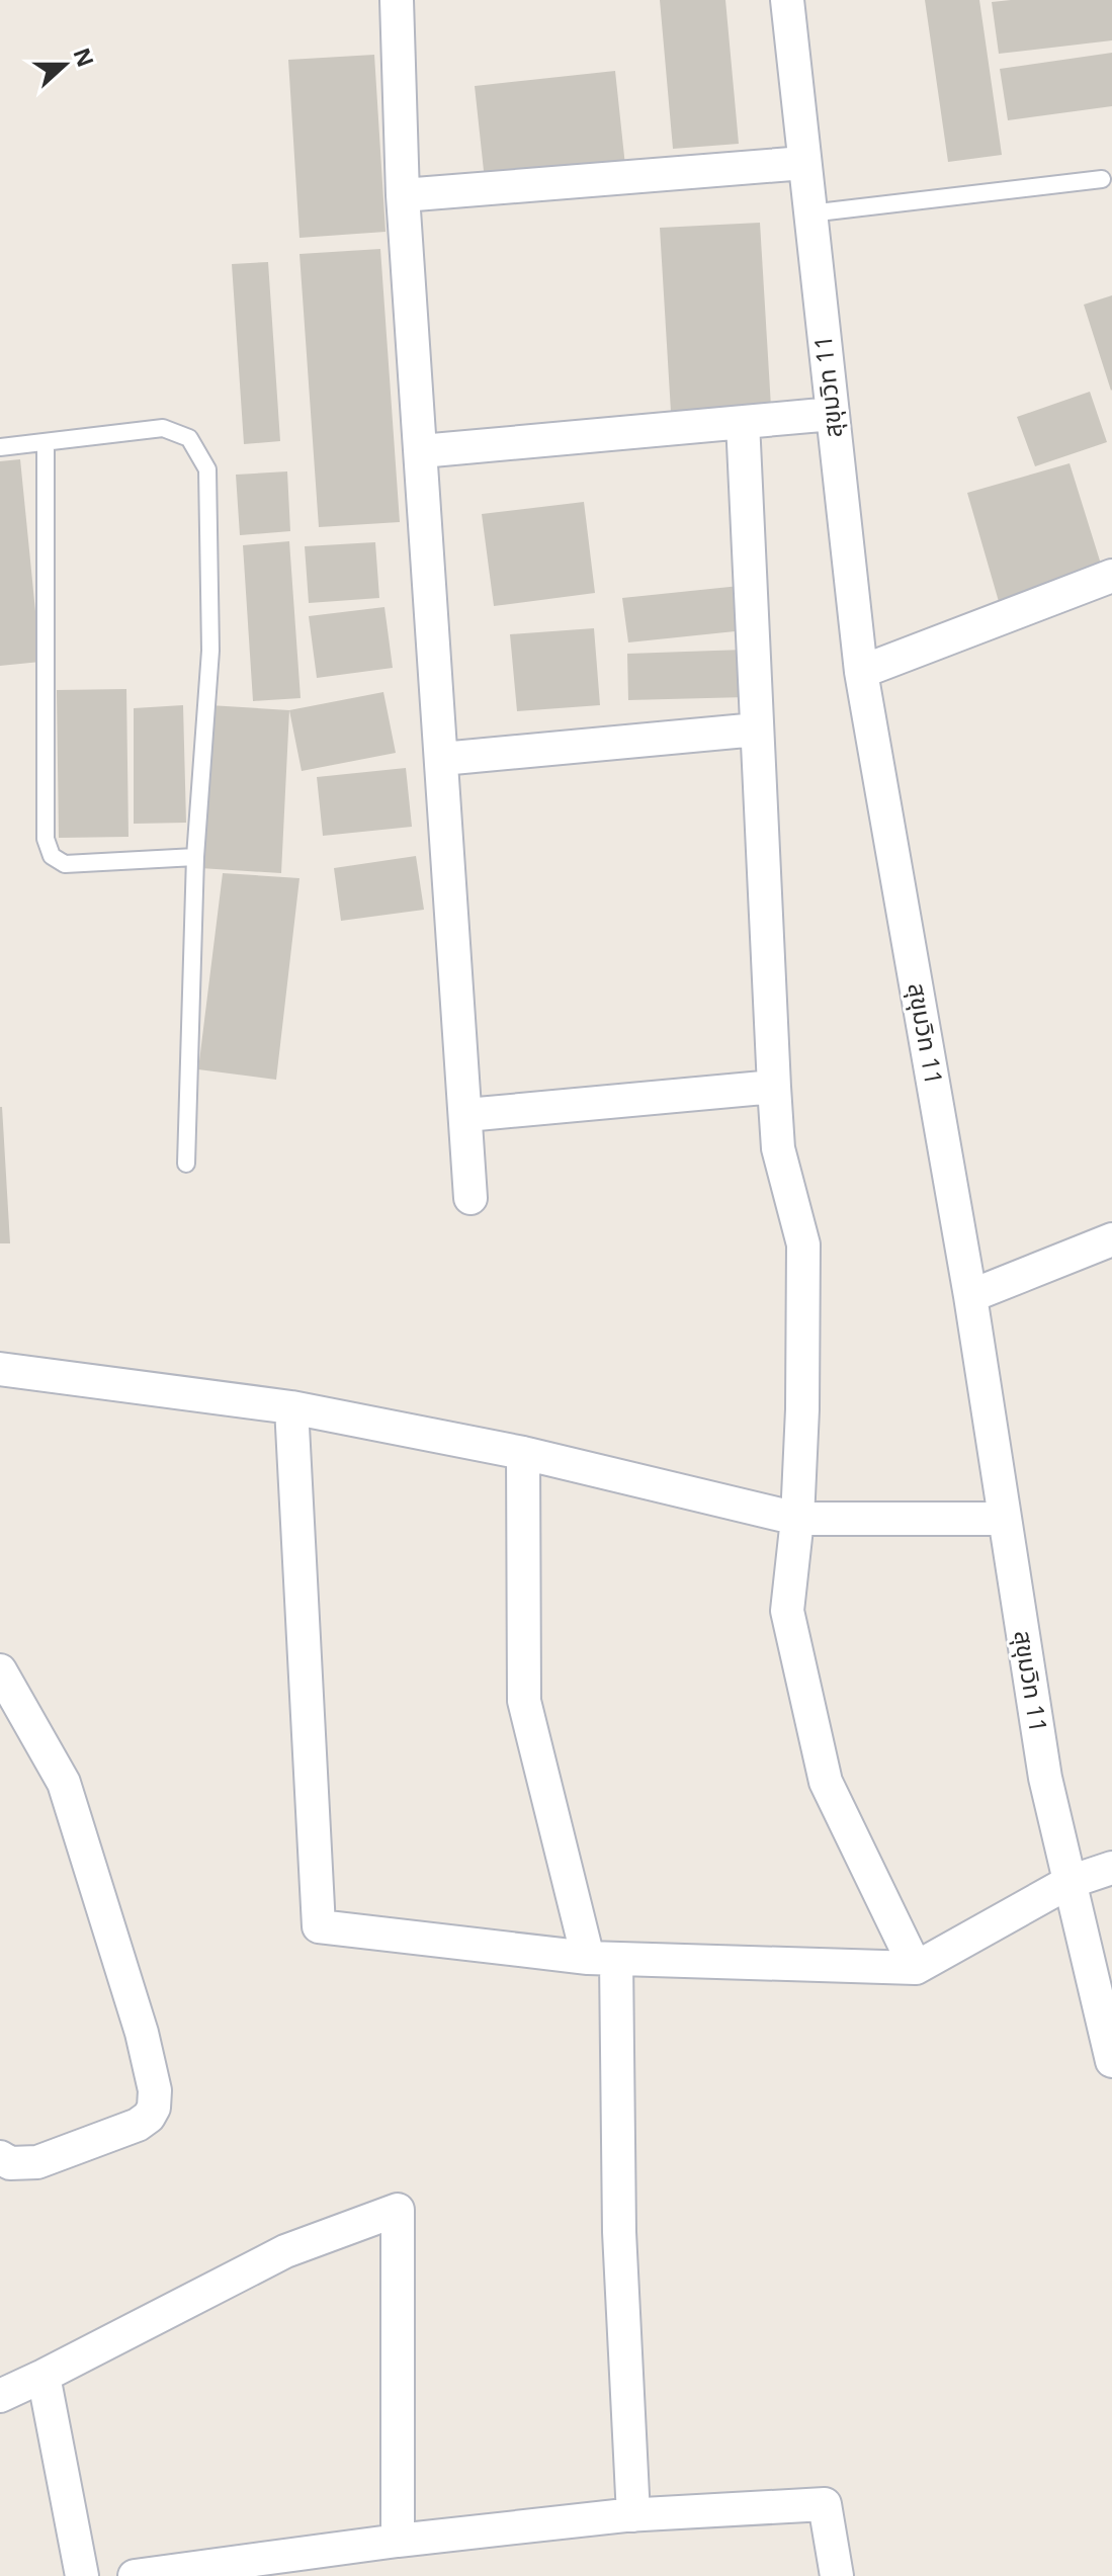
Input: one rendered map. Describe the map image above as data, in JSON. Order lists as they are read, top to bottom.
{
  "streets": {
    "street": ["สุขุมวิท 11"]
  },
  "north": "right"
}
